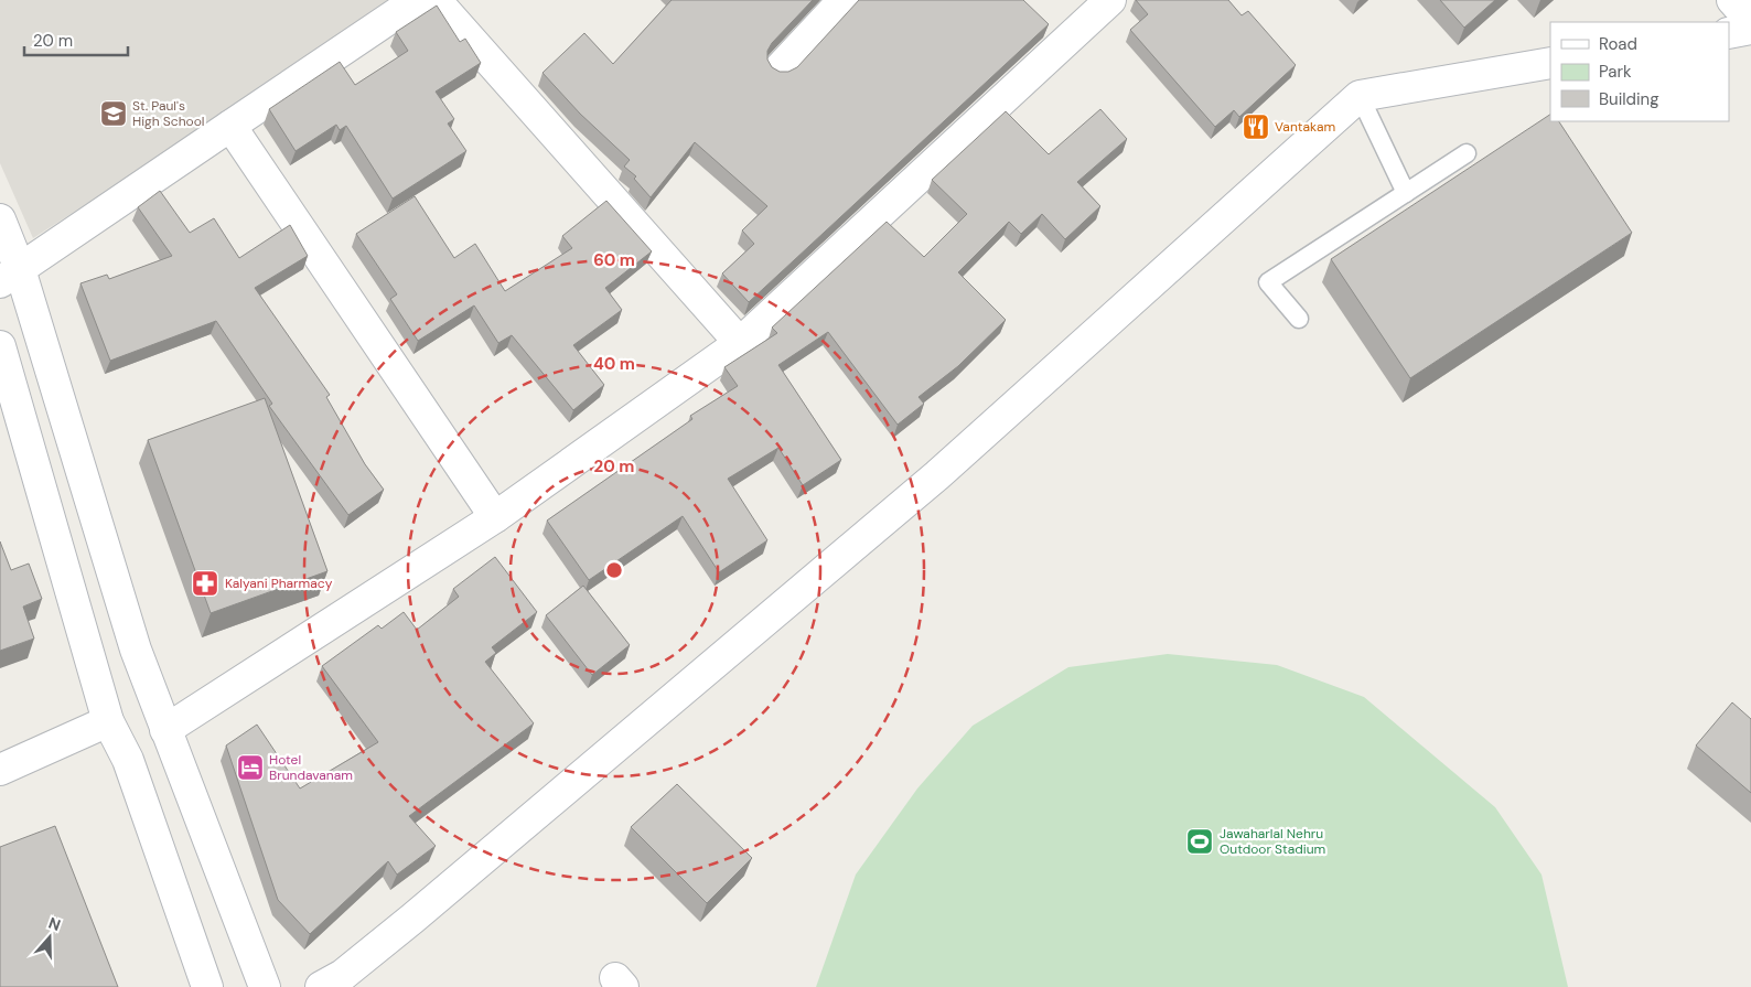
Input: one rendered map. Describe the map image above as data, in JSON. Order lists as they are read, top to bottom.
{
  "places": {
    "school or university": ["St. Paul's High School"],
    "restaurant": ["Vantakam"],
    "pharmacy": ["Kalyani Pharmacy"],
    "hotel": ["Hotel Brundavanam"],
    "sports": ["Jawaharlal Nehru Outdoor Stadium"]
  },
  "legend": ["Road", "Park", "Building"],
  "scale_bar": "20 m",
  "north": "top",
  "rings": ["60 m", "40 m", "20 m"]
}
